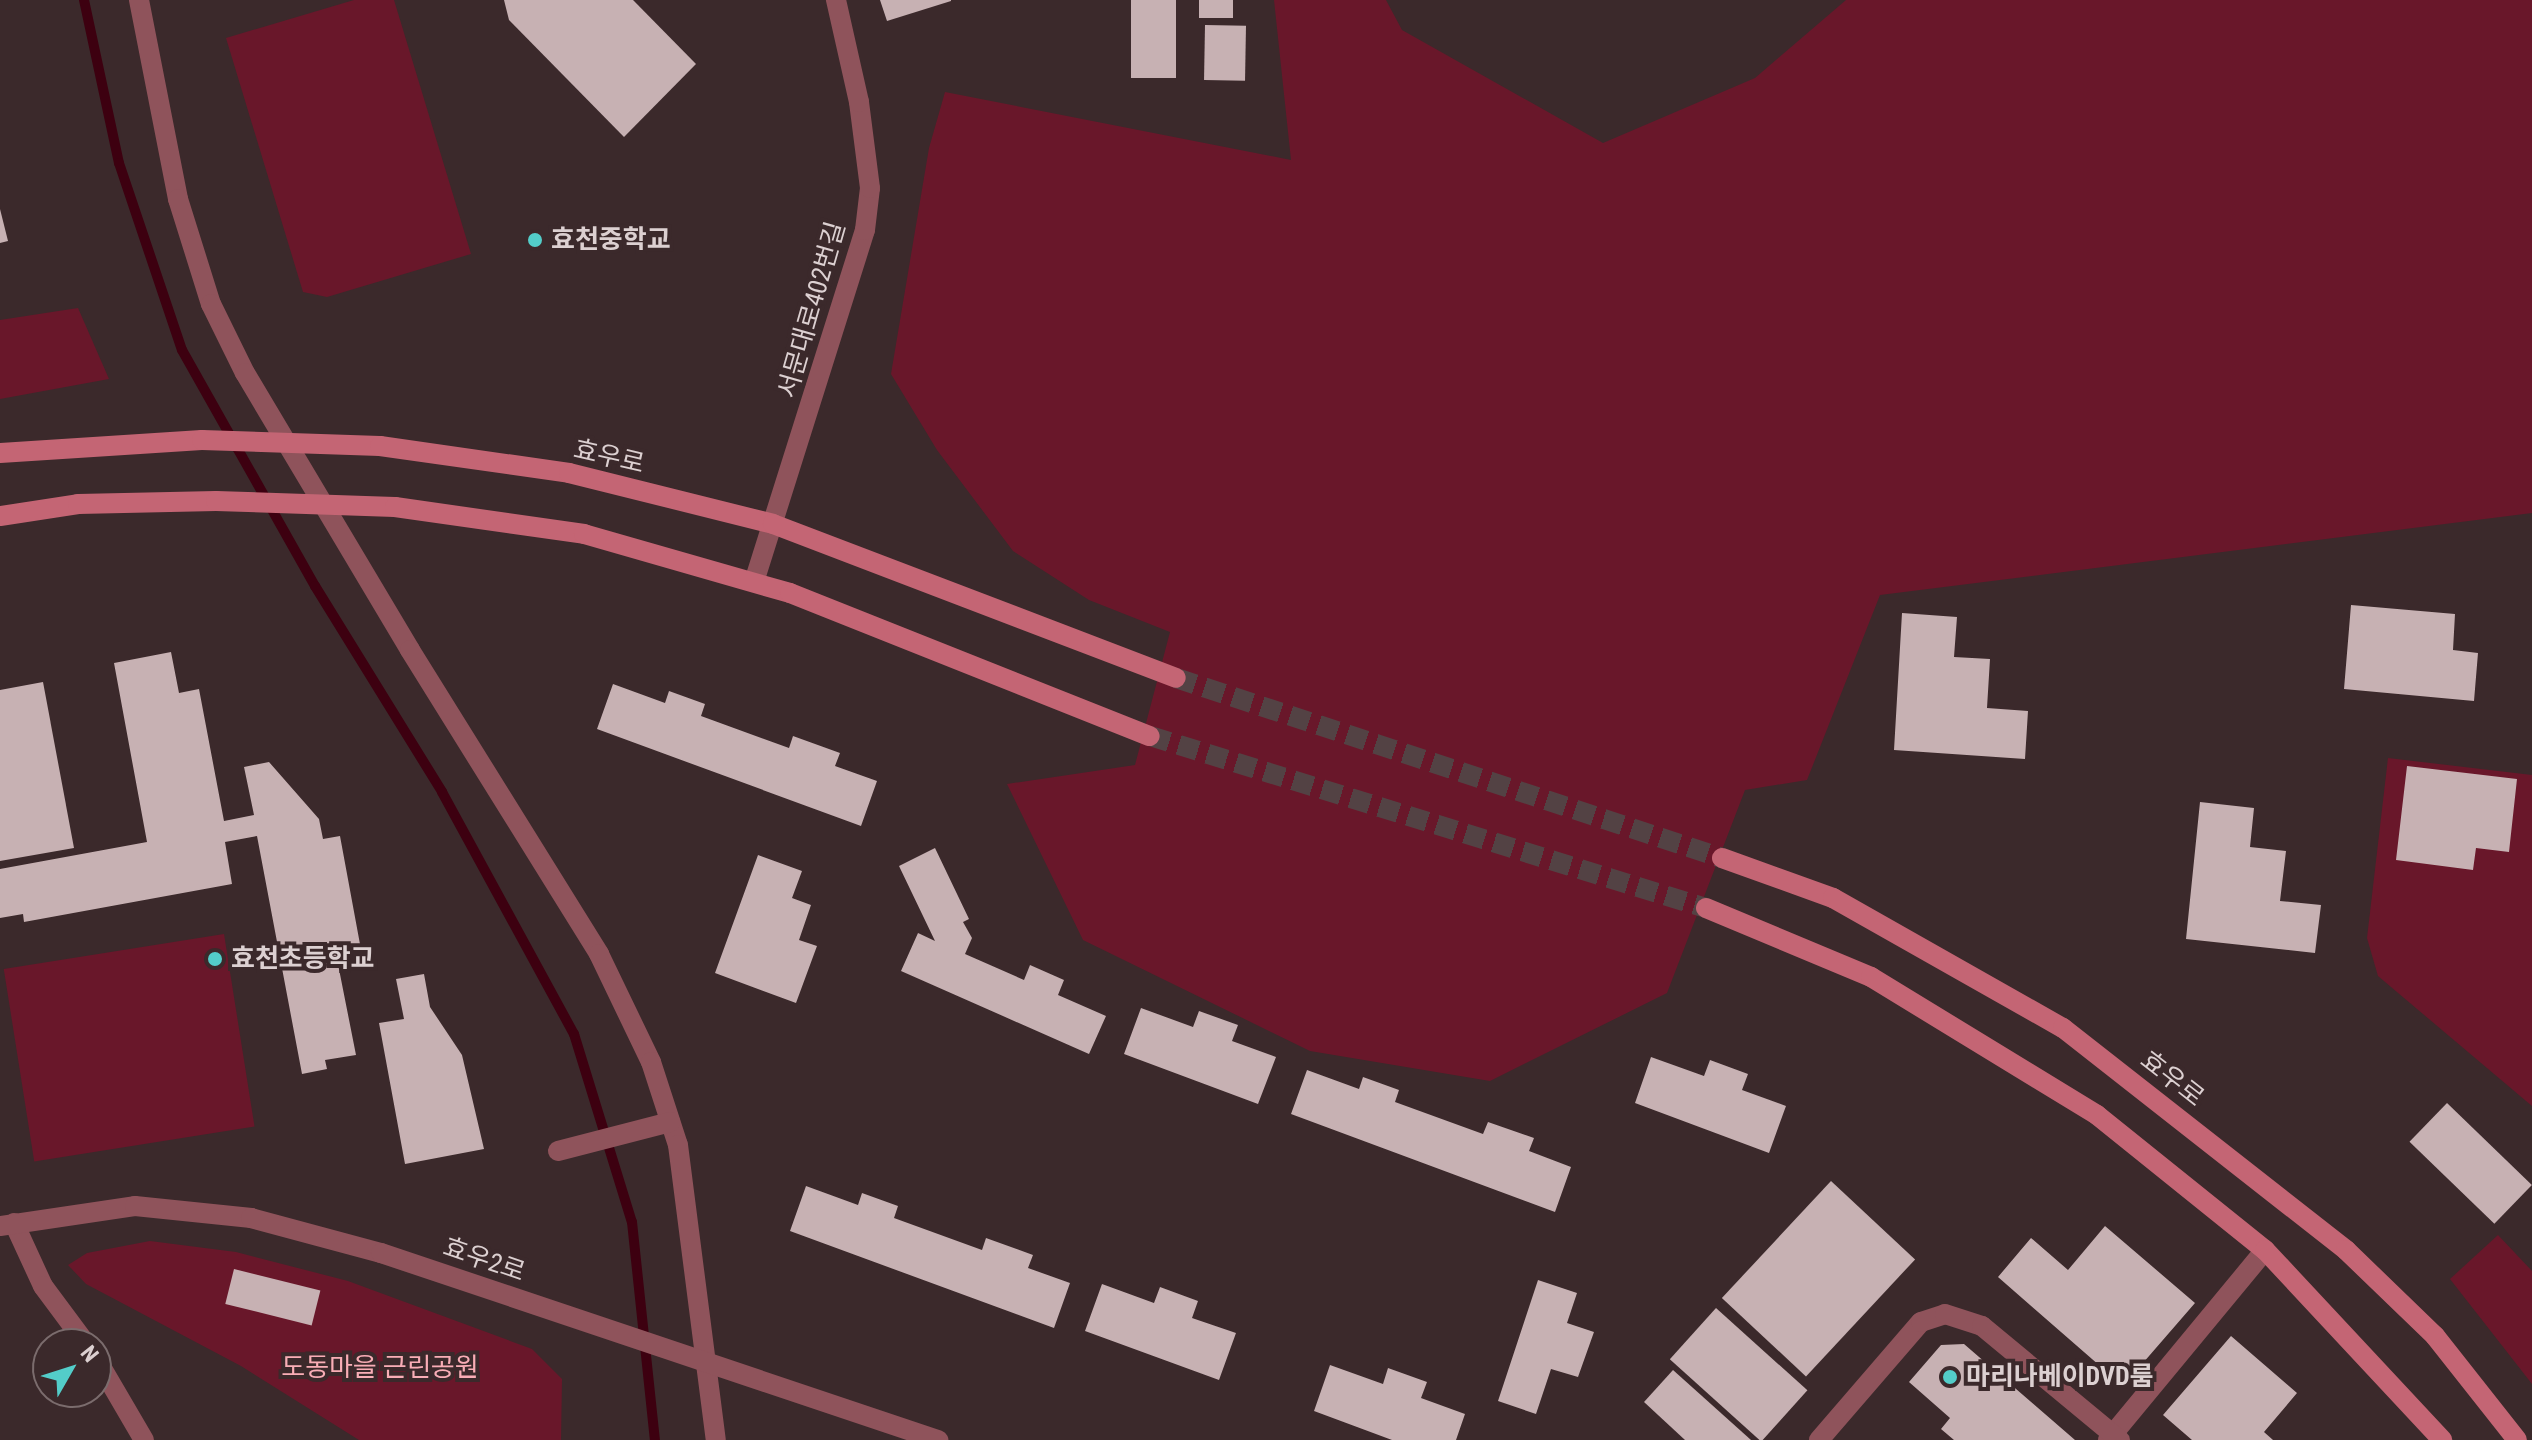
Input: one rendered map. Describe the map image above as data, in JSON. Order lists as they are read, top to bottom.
{
  "streets": {
    "main road": ["효우로"],
    "street": ["서문대로402번길", "효우2로"]
  },
  "crossings": [
    ["서문대로402번길", "효우로"]
  ],
  "parks": ["도동마을 근린공원"],
  "places": ["효천중학교", "효천초등학교", "마리나베이DVD룸"],
  "north": "top right"
}
